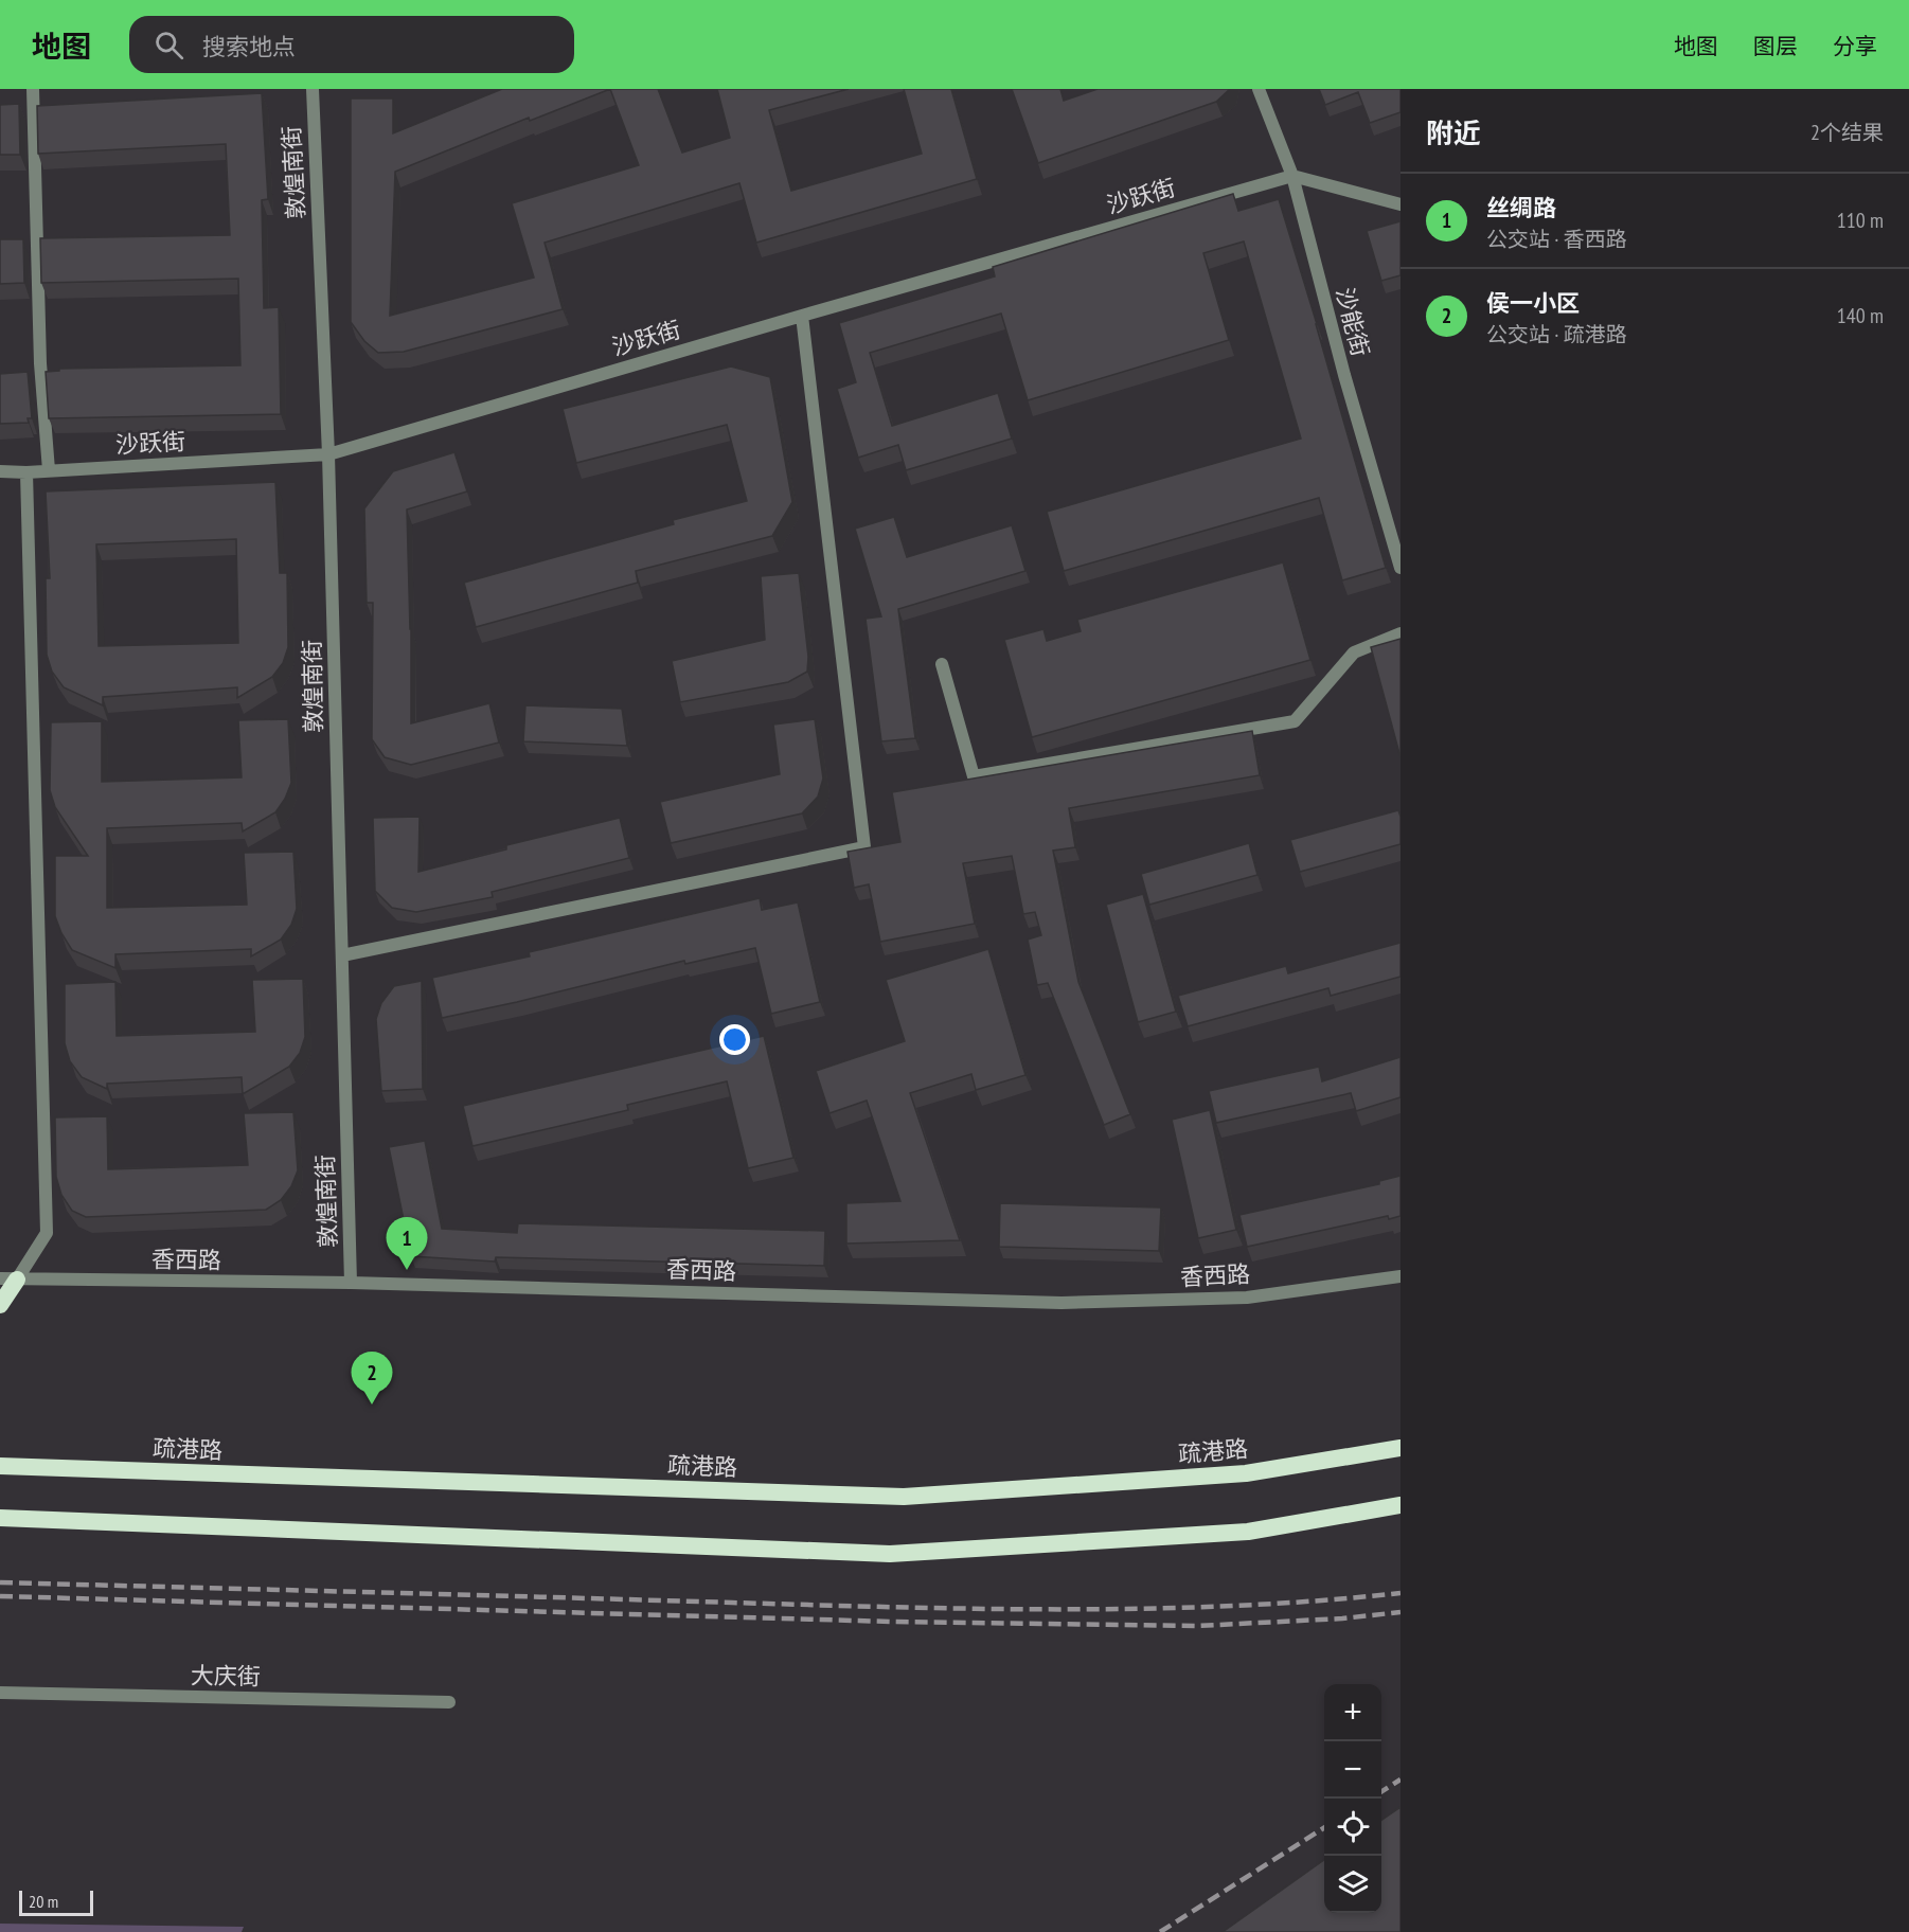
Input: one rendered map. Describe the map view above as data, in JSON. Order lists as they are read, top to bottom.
{
  "streets": {
    "highway": ["疏港路"],
    "street": [
      "敦煌南街",
      "沙跃街",
      "沙能街",
      "香西路",
      "大庆街"
    ]
  },
  "crossings": [
    ["敦煌南街", "沙跃街"],
    ["敦煌南街", "香西路"],
    ["沙跃街", "沙能街"]
  ],
  "scale_bar": "20 m",
  "page": {
    "header": "地图",
    "search": "搜索地点",
    "nav": ["地图", "图层", "分享"],
    "heading": ["附近", "2个结果"],
    "list": [
      {
        "mark": "1",
        "name": "丝绸路",
        "note": "公交站 · 香西路",
        "value": "110 m"
      },
      {
        "mark": "2",
        "name": "侯一小区",
        "note": "公交站 · 疏港路",
        "value": "140 m"
      }
    ],
    "pins": ["1", "2"],
    "map_buttons": ["+", "−"],
    "scale": "20 m"
  }
}
